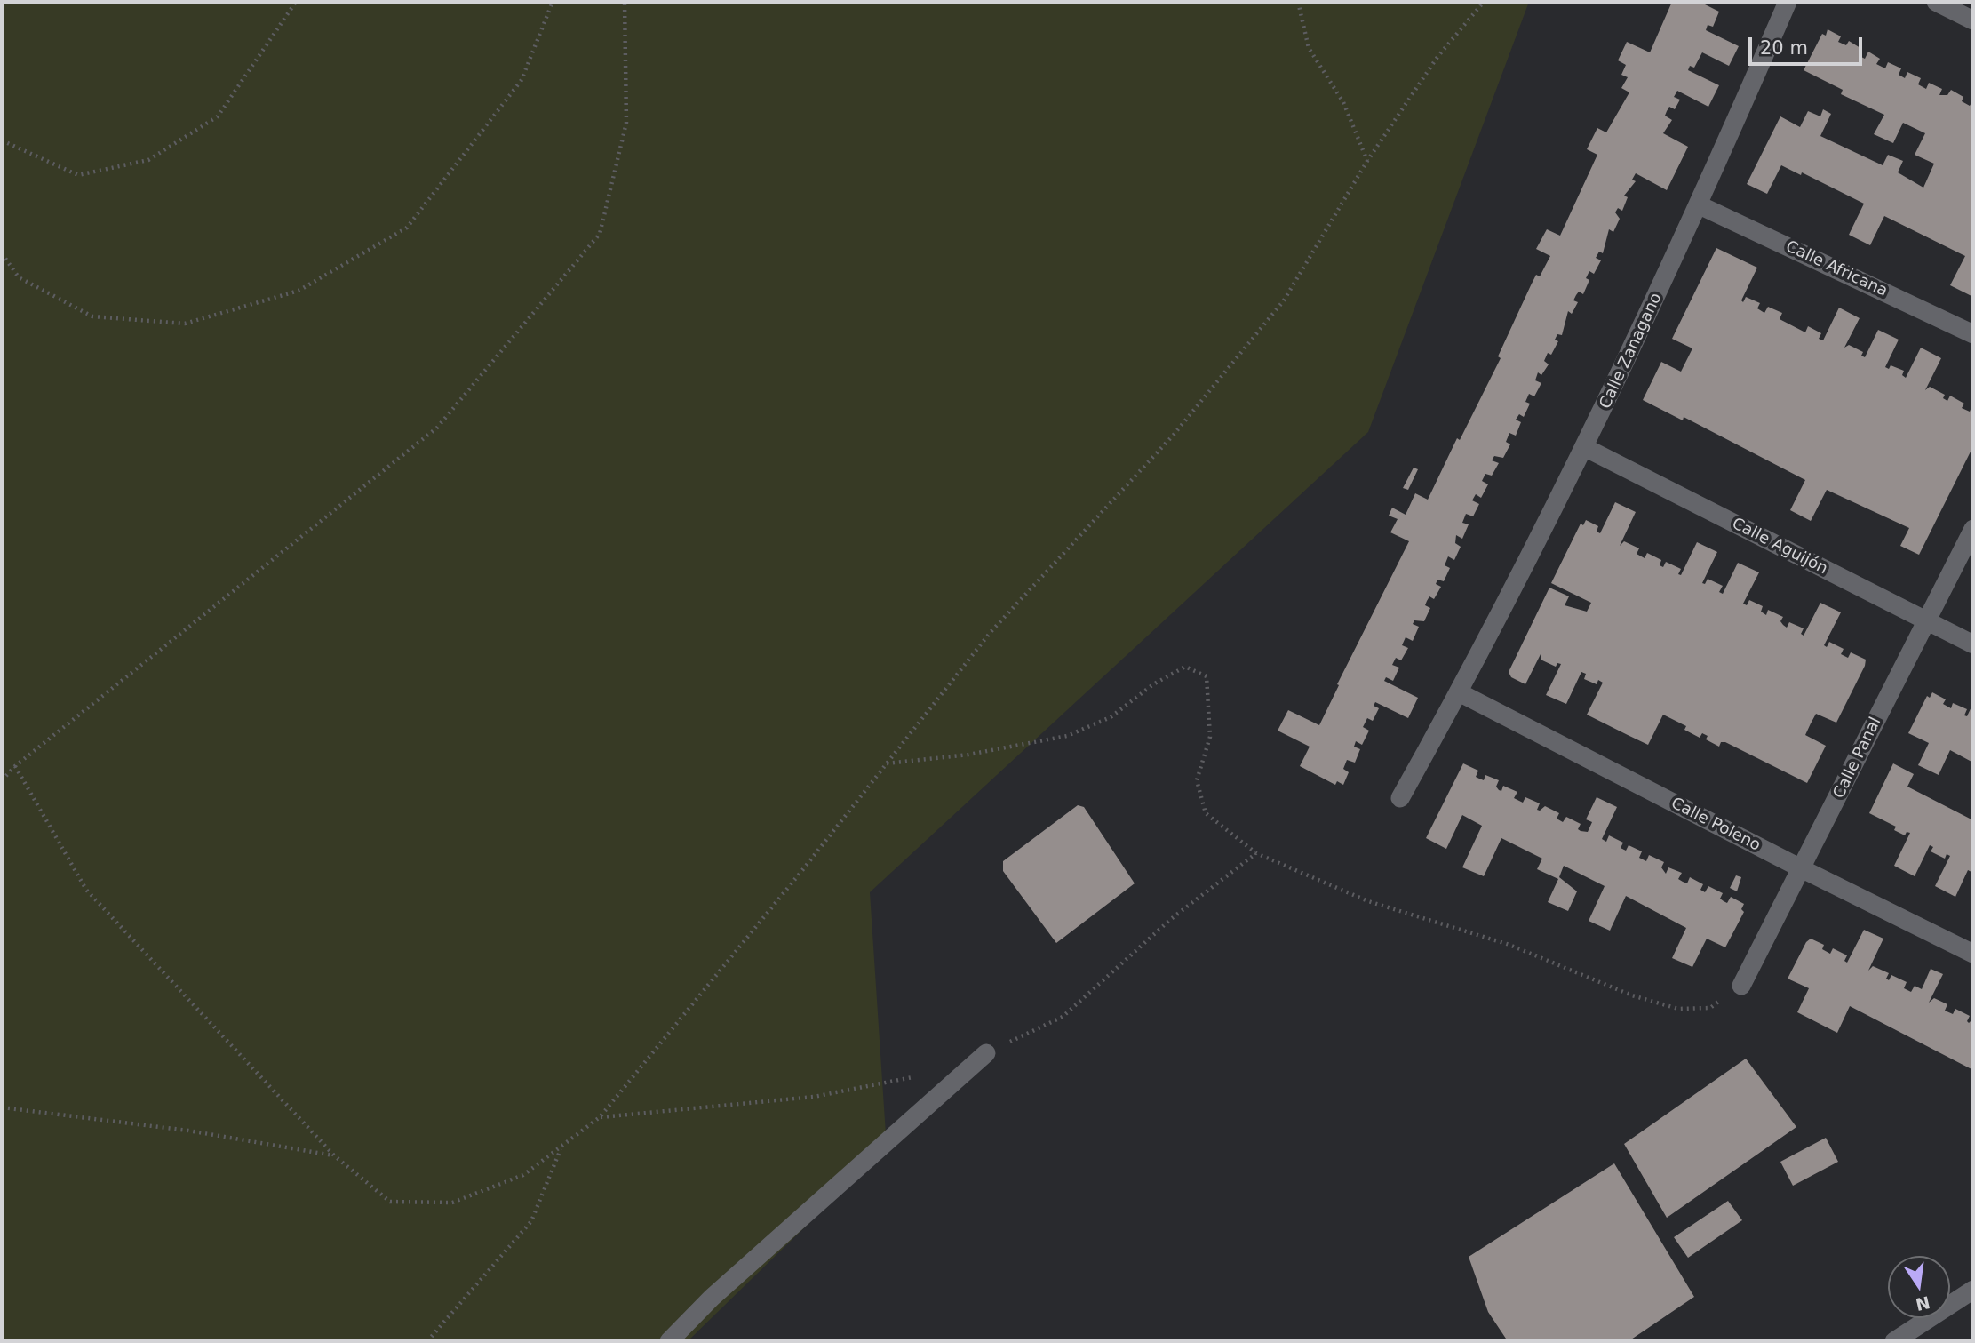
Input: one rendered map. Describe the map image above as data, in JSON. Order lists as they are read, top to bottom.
{
  "streets": {
    "street": [
      "Calle Africana",
      "Calle Zanagano",
      "Calle Aguijón",
      "Calle Panal",
      "Calle Poleno"
    ]
  },
  "crossings": [
    ["Calle Africana", "Calle Zanagano"],
    ["Calle Zanagano", "Calle Aguijón"],
    ["Calle Zanagano", "Calle Poleno"],
    ["Calle Aguijón", "Calle Panal"],
    ["Calle Panal", "Calle Poleno"]
  ],
  "scale_bar": "20 m",
  "north": "bottom"
}
